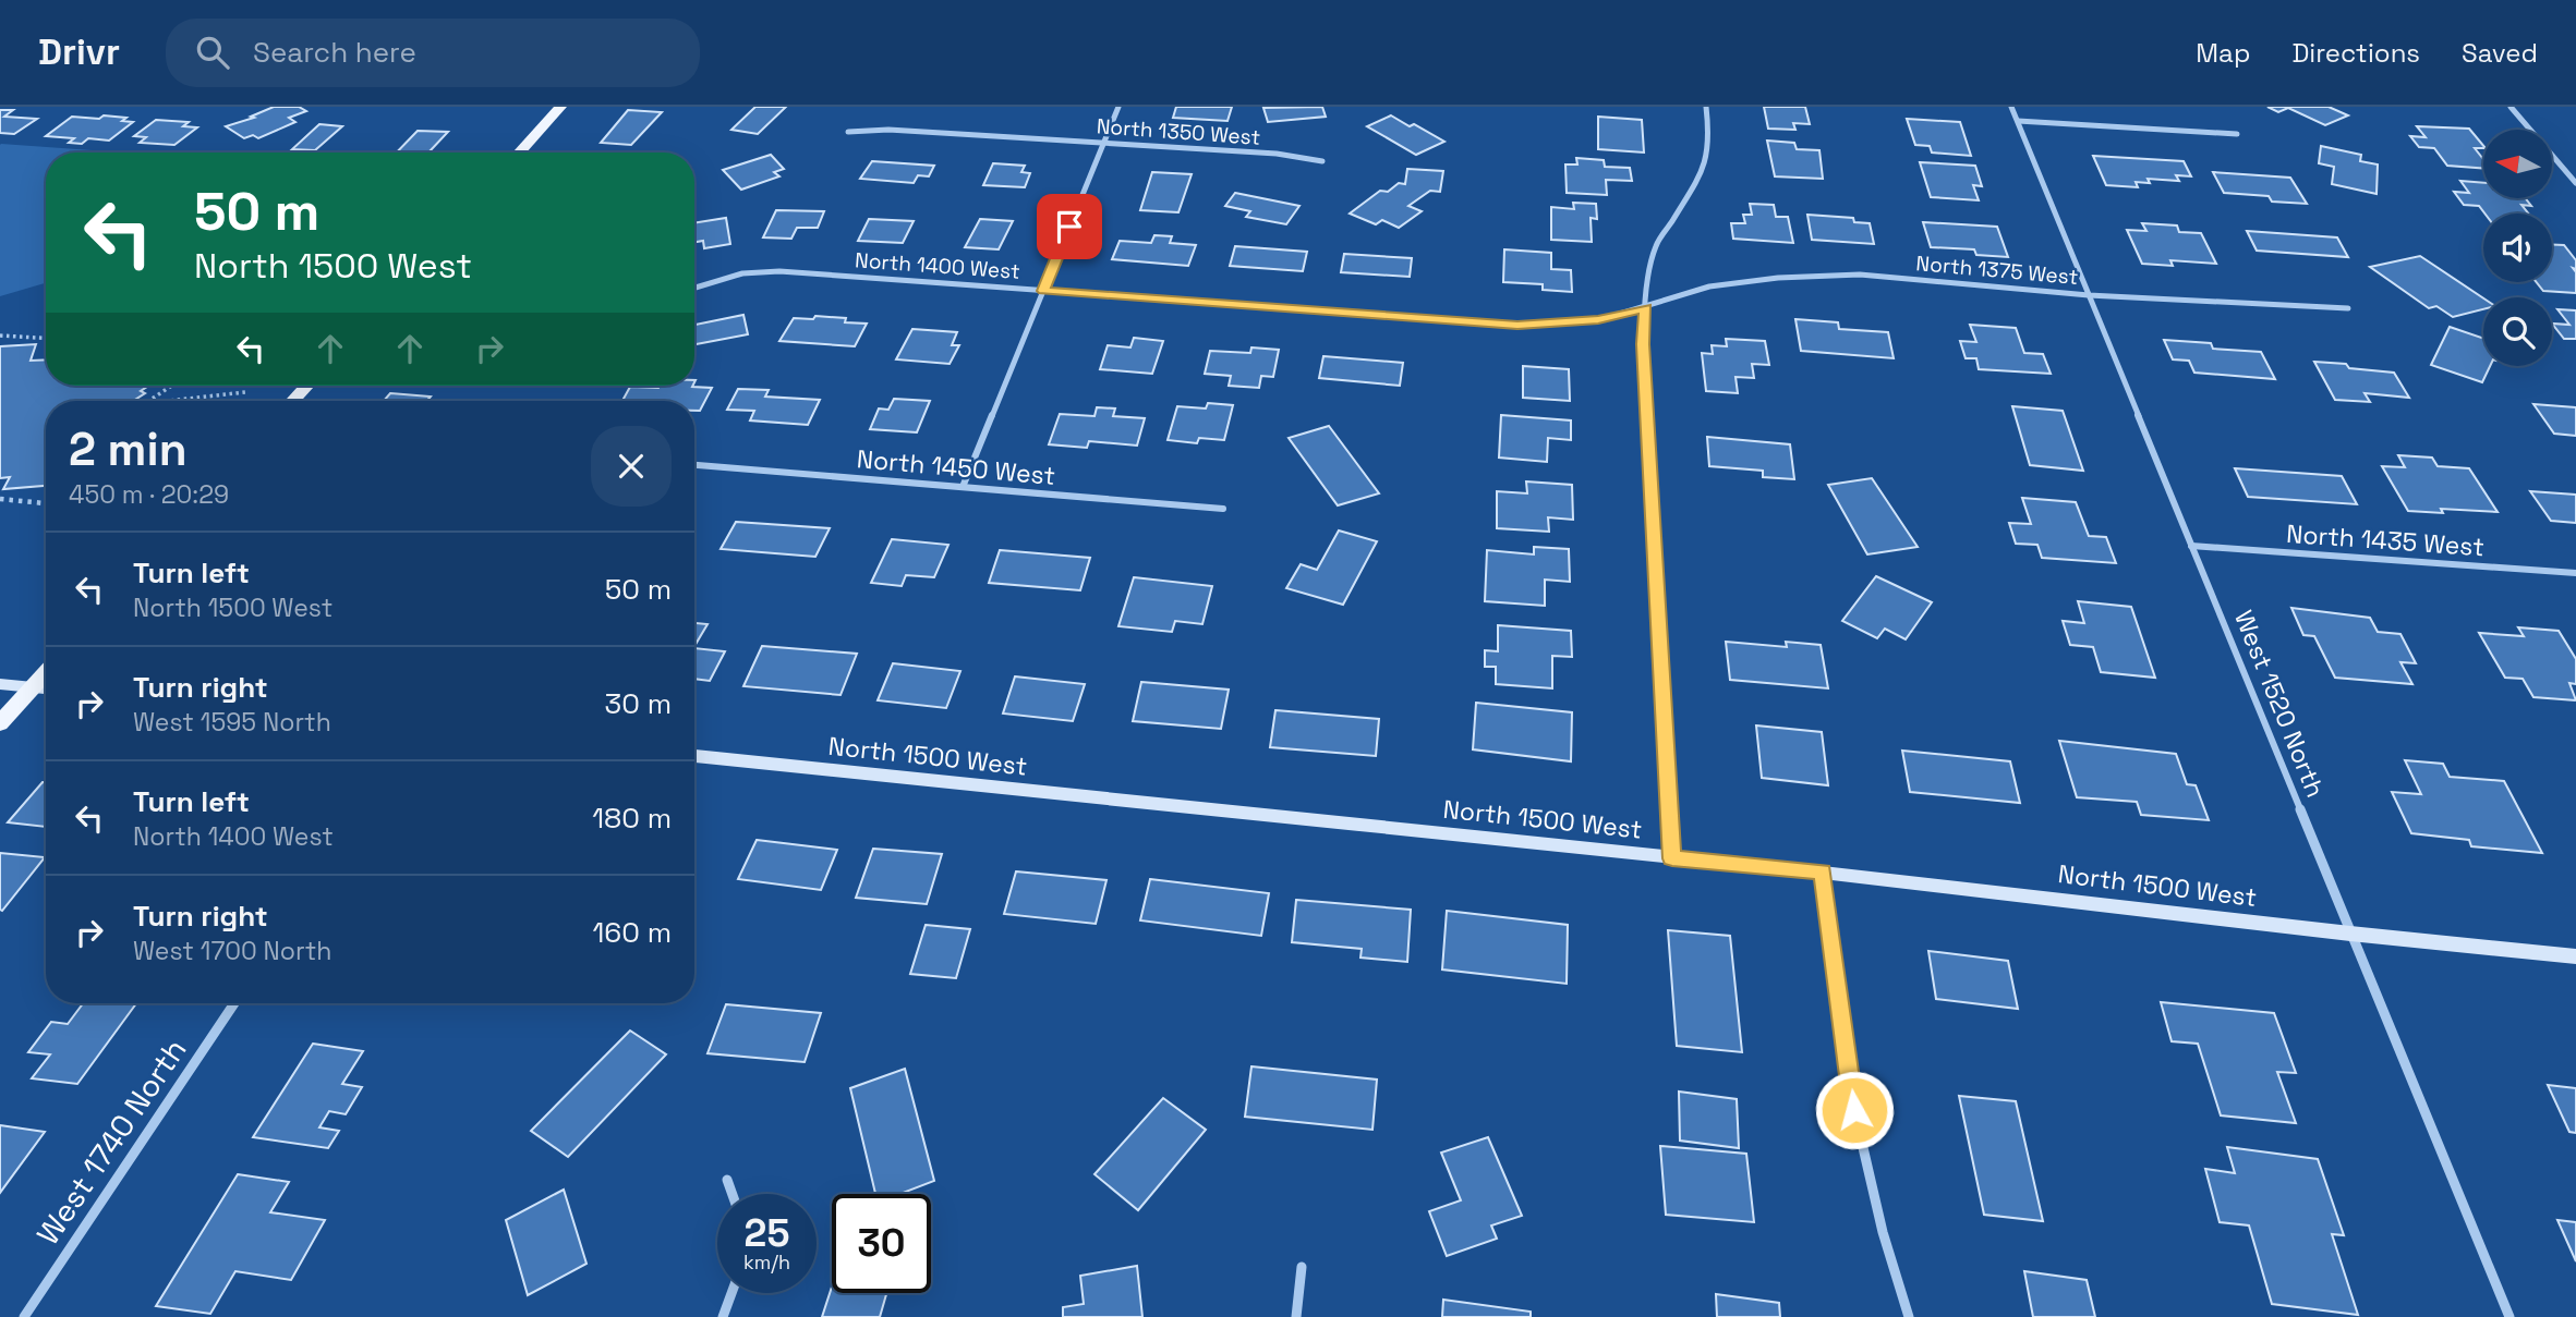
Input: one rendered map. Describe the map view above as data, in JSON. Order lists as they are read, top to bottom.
{
  "streets": {
    "street": [
      "North 1350 West",
      "North 1400 West",
      "North 1375 West",
      "North 1450 West",
      "North 1435 West",
      "West 1520 North",
      "North 1500 West",
      "West 1740 North"
    ]
  },
  "crossings": [
    ["North 1400 West", "North 1375 West"],
    ["North 1375 West", "West 1520 North"],
    ["North 1435 West", "West 1520 North"],
    ["West 1520 North", "North 1500 West"]
  ],
  "north": "left",
  "page": {
    "header": "Drivr",
    "search": "Search here",
    "nav": ["Map", "Directions", "Saved"],
    "turn": ["50 m", "North 1500 West"],
    "heading": ["2 min", "450 m · 20:29"],
    "list": [
      {
        "name": "Turn left",
        "note": "North 1500 West",
        "value": "50 m"
      },
      {
        "name": "Turn right",
        "note": "West 1595 North",
        "value": "30 m"
      },
      {
        "name": "Turn left",
        "note": "North 1400 West",
        "value": "180 m"
      },
      {
        "name": "Turn right",
        "note": "West 1700 North",
        "value": "160 m"
      }
    ],
    "speed": "25 km/h",
    "limit": "30"
  }
}
